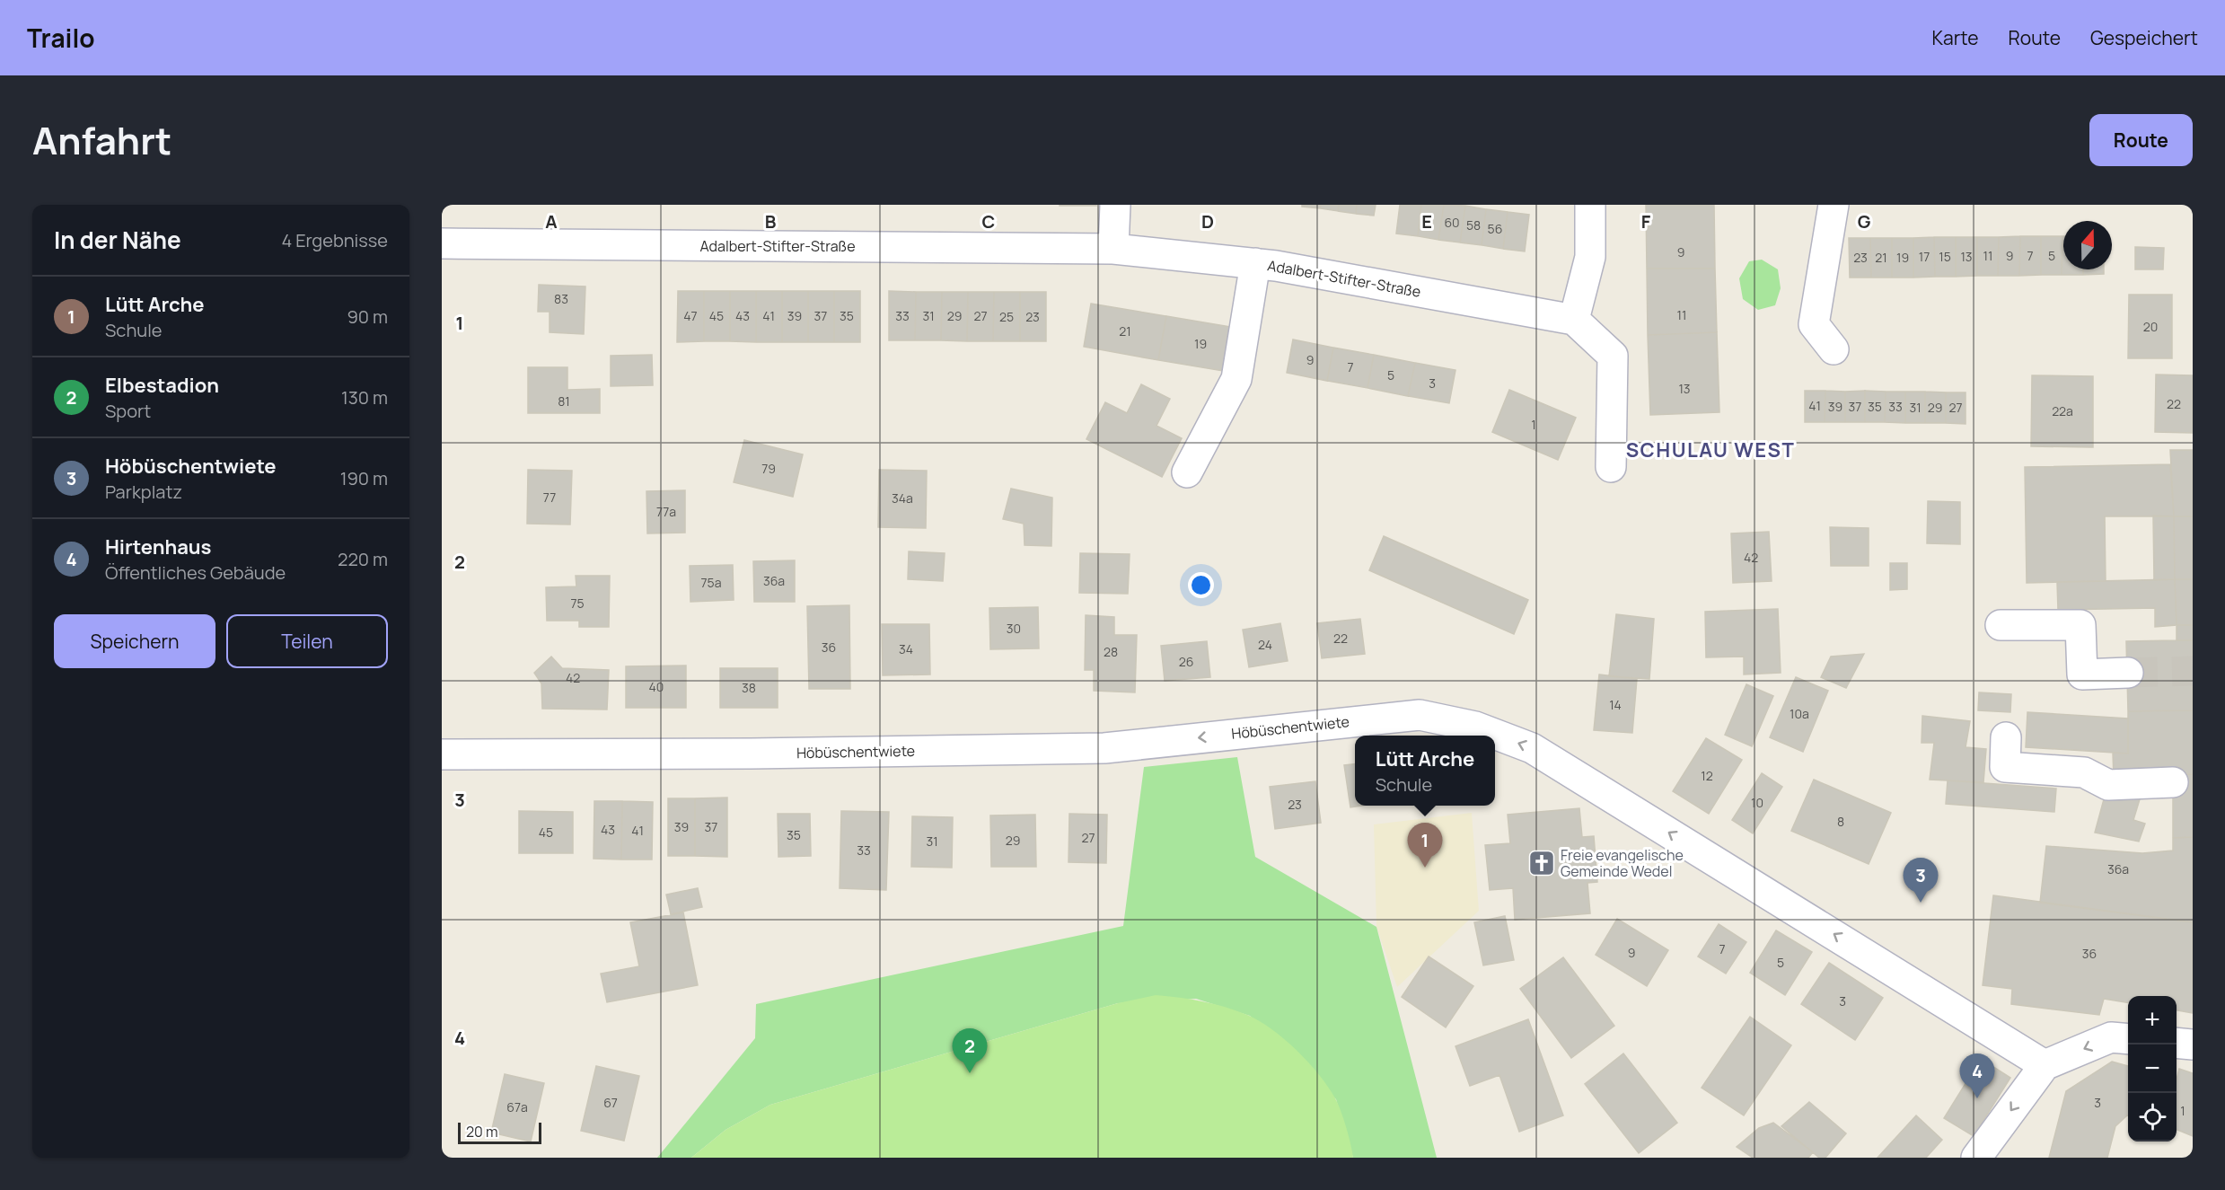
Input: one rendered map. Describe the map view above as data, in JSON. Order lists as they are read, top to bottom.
{
  "streets": {
    "street": ["Adalbert-Stifter-Straße", "Höbüschentwiete"]
  },
  "one_way": ["Höbüschentwiete"],
  "districts": ["SCHULAU WEST"],
  "places": {
    "church": ["Freie evangelische Gemeinde Wedel"]
  },
  "house_numbers": [
    "60",
    "58",
    "56",
    "9",
    "11",
    "9",
    "7",
    "5",
    "17",
    "15",
    "13",
    "23",
    "21",
    "19",
    "83",
    "11",
    "47",
    "45",
    "43",
    "41",
    "39",
    "37",
    "35",
    "33",
    "31",
    "29",
    "27",
    "25",
    "23",
    "20",
    "21",
    "19",
    "9",
    "7",
    "5",
    "3",
    "13",
    "81",
    "22",
    "41",
    "39",
    "37",
    "35",
    "33",
    "31",
    "29",
    "27",
    "22a",
    "1",
    "79",
    "77",
    "34a",
    "77a",
    "42",
    "36a",
    "75a",
    "75",
    "30",
    "22",
    "24",
    "36",
    "34",
    "28",
    "26",
    "42",
    "40",
    "38",
    "14",
    "10a",
    "12",
    "10",
    "23",
    "8",
    "39",
    "37",
    "43",
    "41",
    "45",
    "35",
    "27",
    "29",
    "31",
    "33",
    "36a",
    "7",
    "9",
    "36",
    "5",
    "3",
    "67",
    "3",
    "67a",
    "1"
  ],
  "scale_bar": "20 m",
  "north": "top",
  "page": {
    "header": "Trailo",
    "nav": ["Karte", "Route", "Gespeichert"],
    "title": "Anfahrt",
    "buttons": [
      "Route",
      ["Speichern", "Teilen"]
    ],
    "heading": ["In der Nähe", "4 Ergebnisse"],
    "list": [
      {
        "mark": "1",
        "name": "Lütt Arche",
        "note": "Schule",
        "value": "90 m"
      },
      {
        "mark": "2",
        "name": "Elbestadion",
        "note": "Sport",
        "value": "130 m"
      },
      {
        "mark": "3",
        "name": "Höbüschentwiete",
        "note": "Parkplatz",
        "value": "190 m"
      },
      {
        "mark": "4",
        "name": "Hirtenhaus",
        "note": "Öffentliches Gebäude",
        "value": "220 m"
      }
    ],
    "popup": ["Lütt Arche", "Schule"],
    "pins": [
      "1",
      "3",
      "2",
      "4"
    ],
    "map_buttons": ["+", "−"],
    "scale": "20 m"
  },
  "grid": {
    "columns": [
      "A",
      "B",
      "C",
      "D",
      "E",
      "F",
      "G"
    ],
    "rows": [
      "1",
      "2",
      "3",
      "4"
    ]
  }
}
